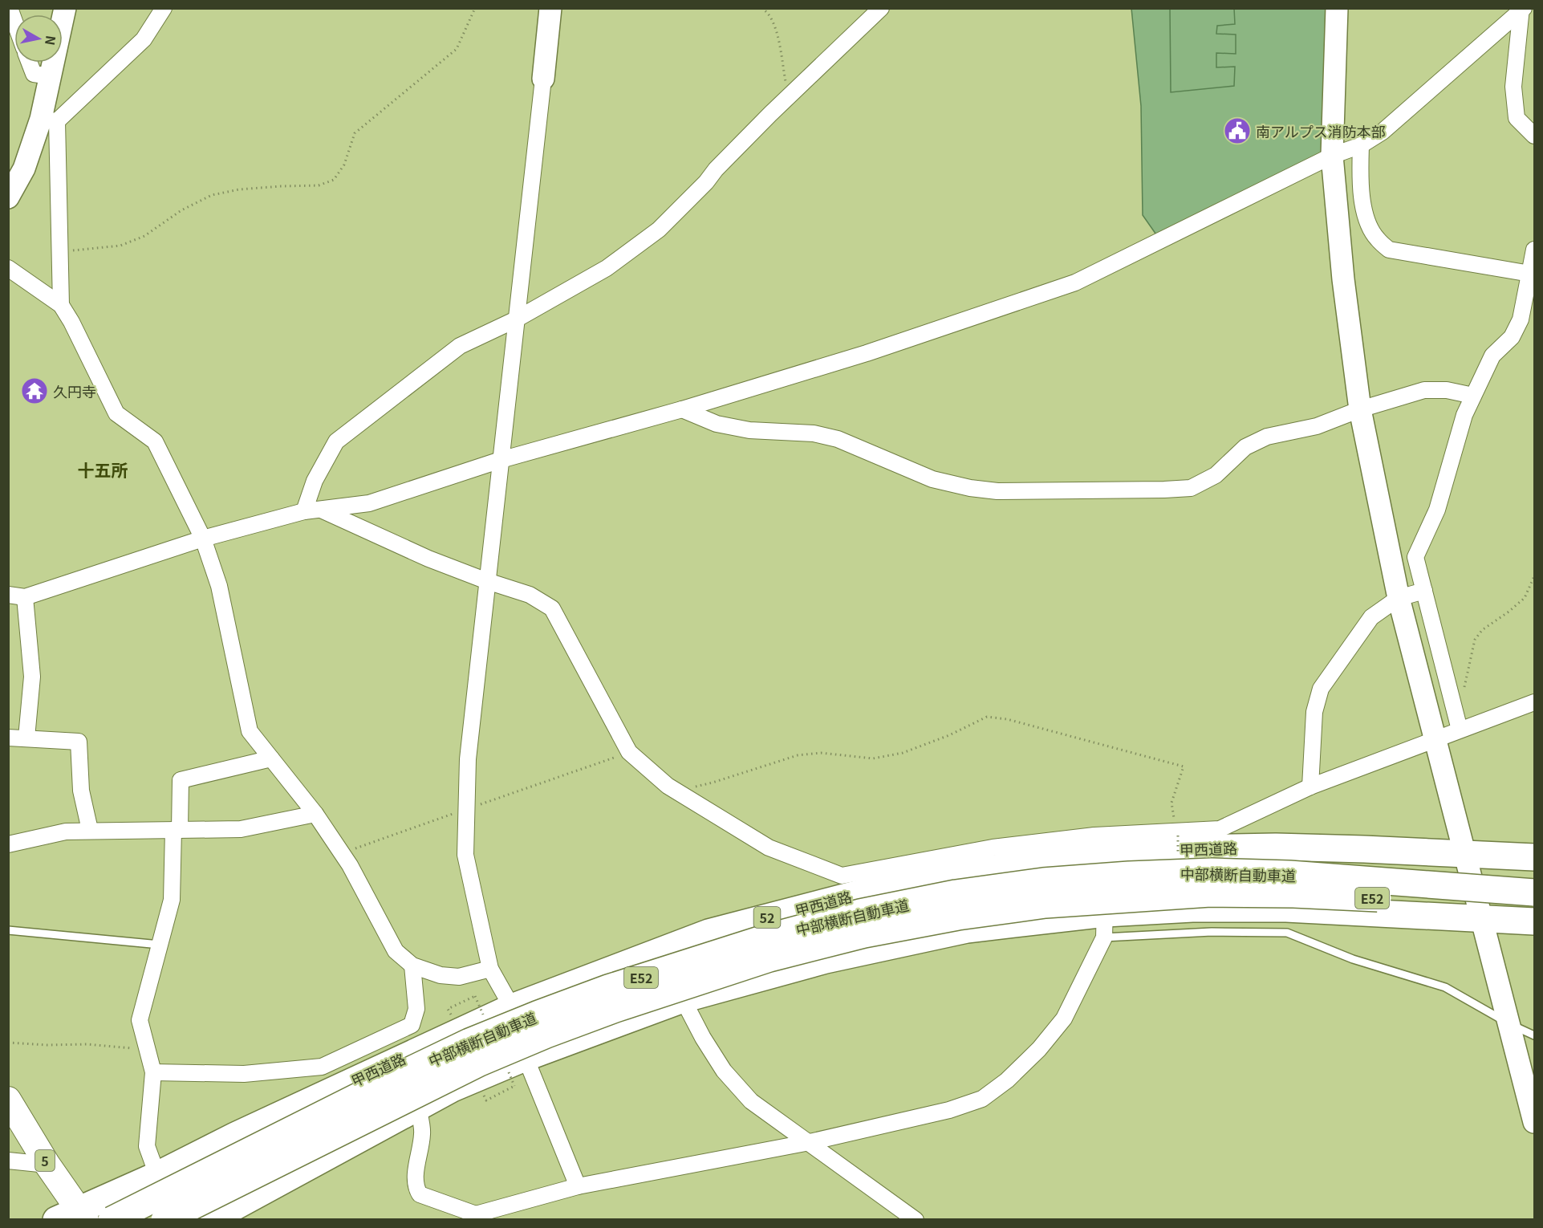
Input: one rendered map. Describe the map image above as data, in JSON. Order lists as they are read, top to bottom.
{
  "streets": {
    "highway": [
      "甲西道路",
      "中部横断自動車道",
      "E52",
      "52"
    ],
    "main road": ["5"]
  },
  "crossings": [
    ["甲西道路", "5"]
  ],
  "districts": ["十五所"],
  "places": {
    "public building": ["南アルプス消防本部"],
    "temple": ["久円寺"]
  },
  "north": "right"
}
